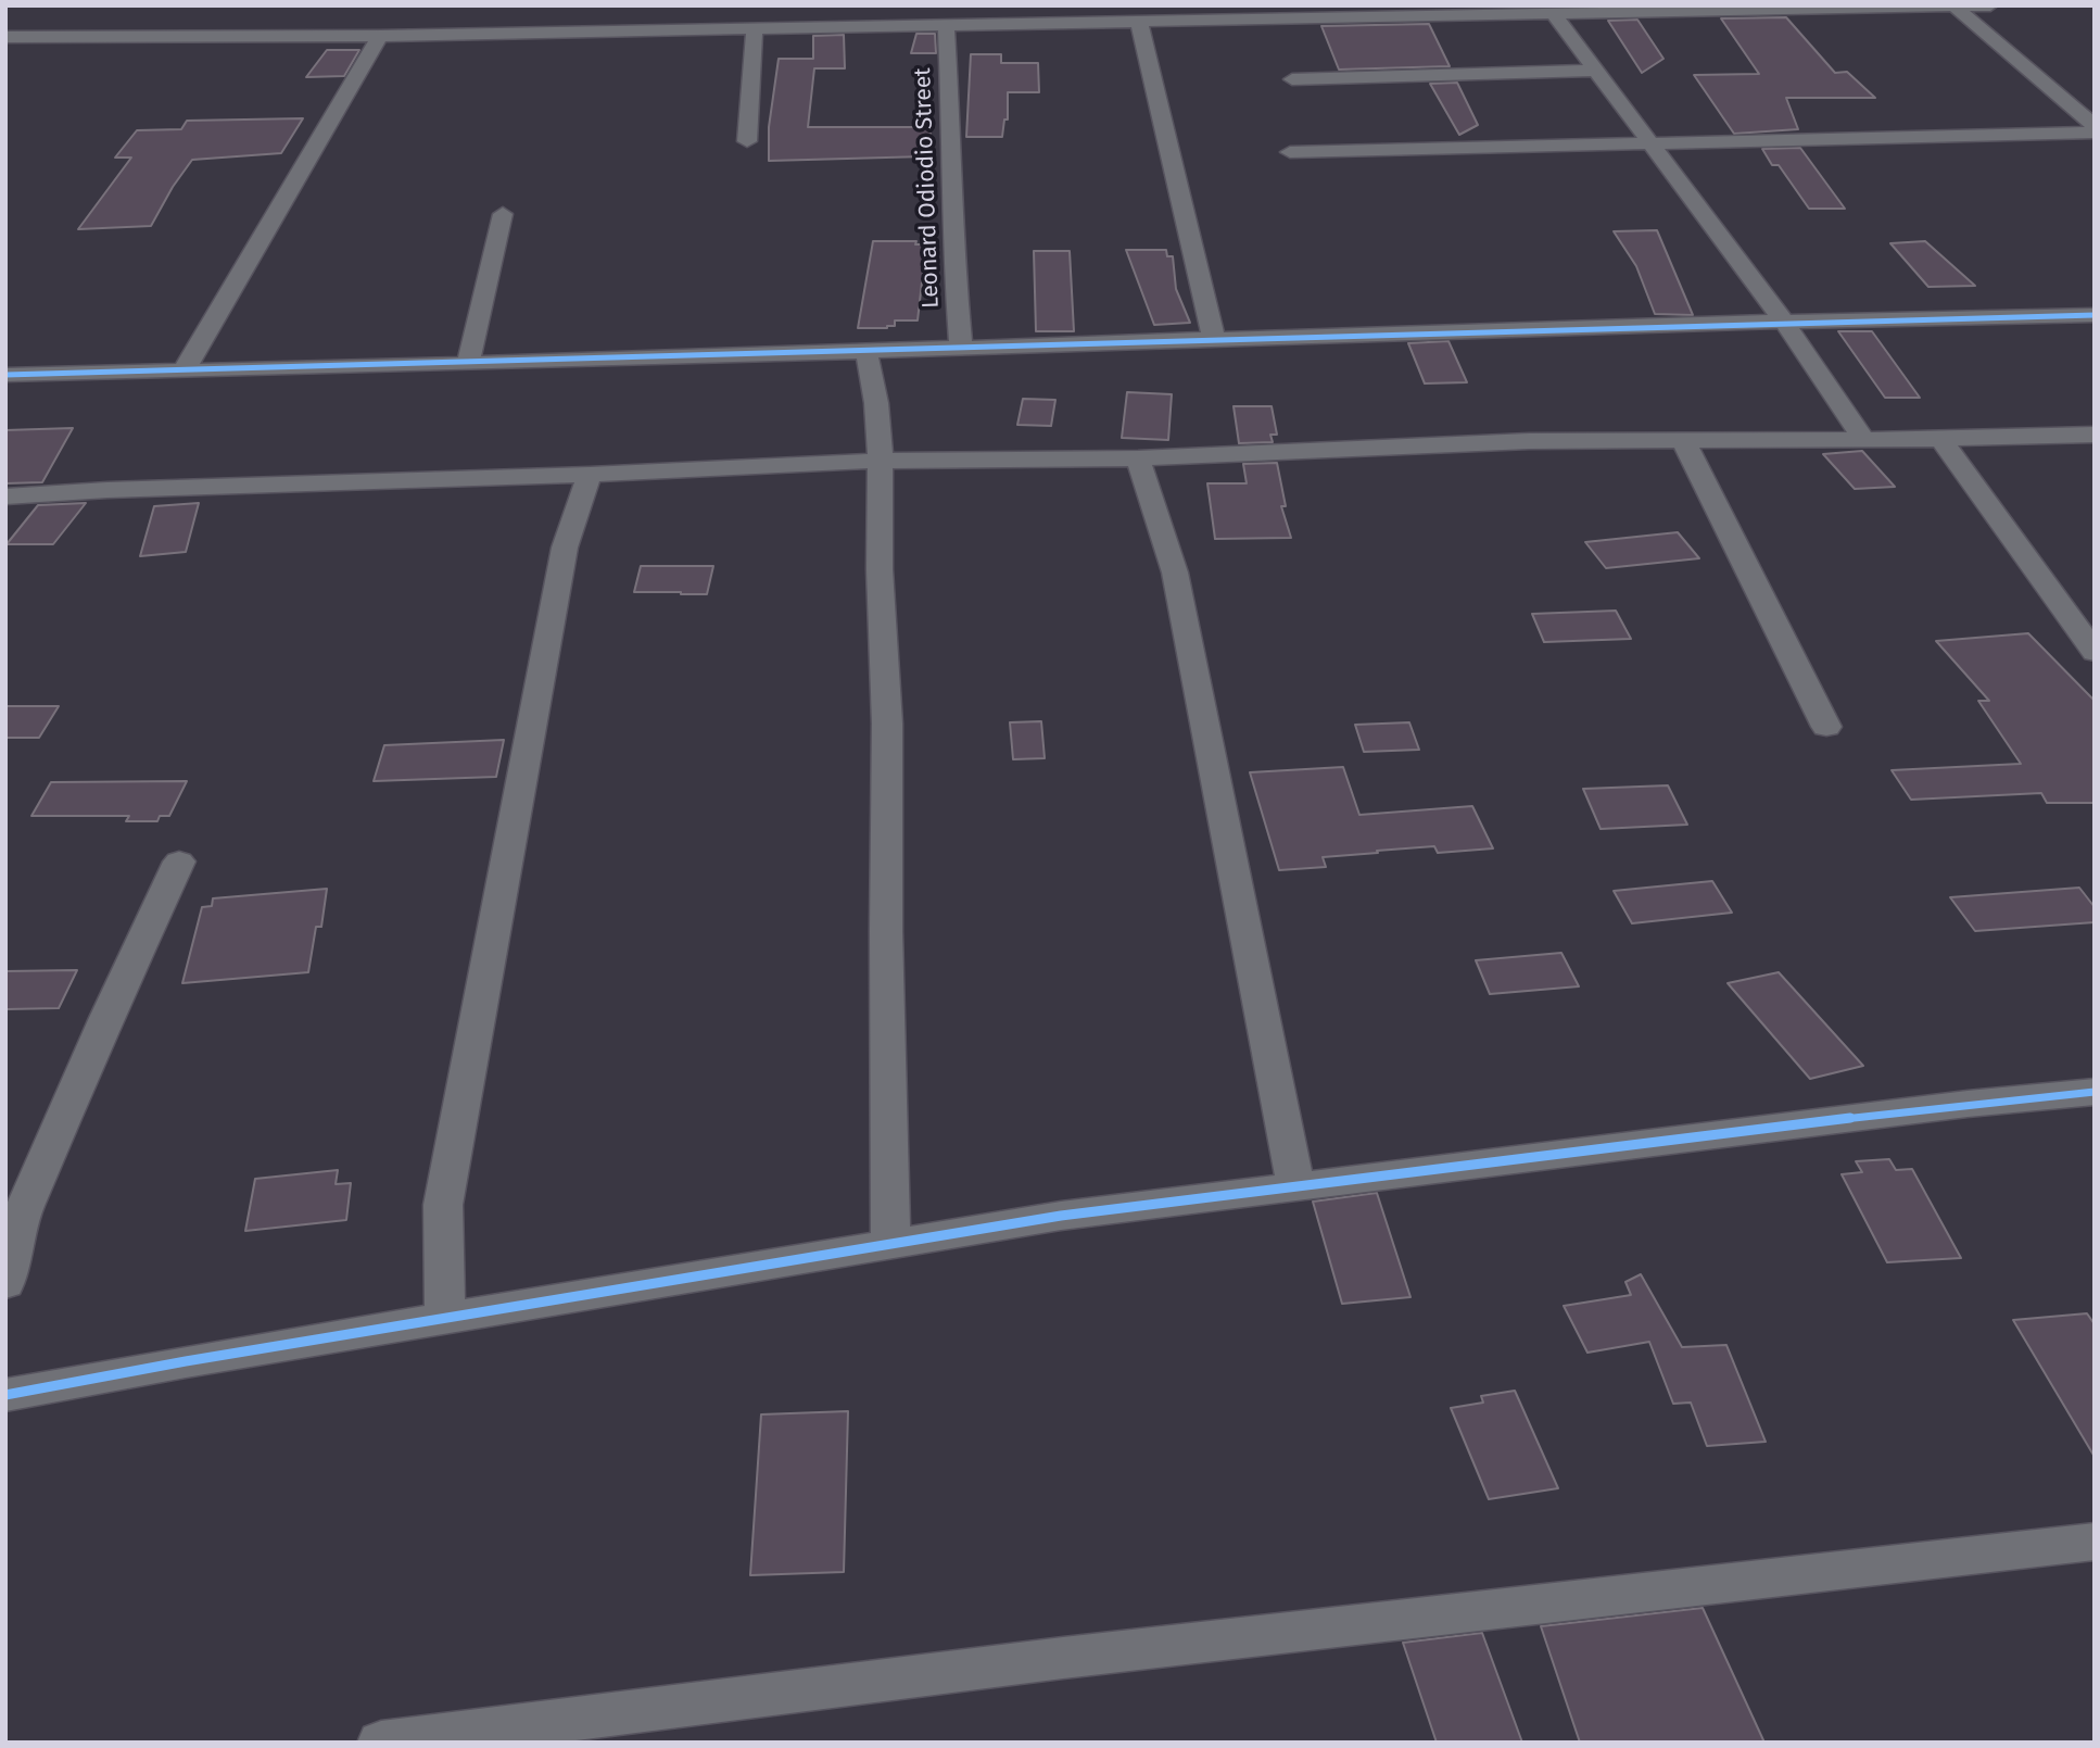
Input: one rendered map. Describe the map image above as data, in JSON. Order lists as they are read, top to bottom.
{
  "streets": {
    "street": ["Leonard Odiodio Street"]
  }
}
